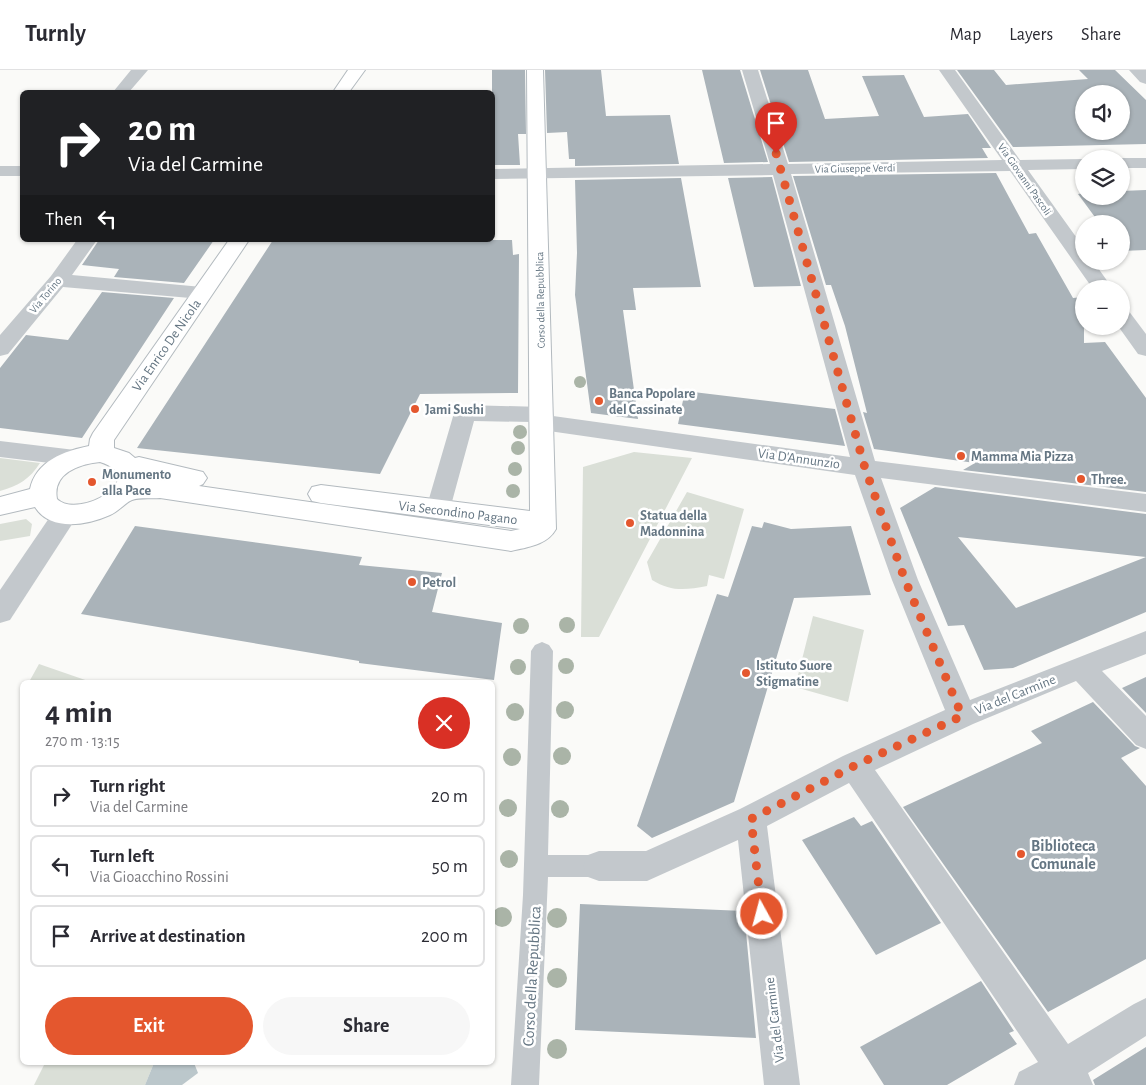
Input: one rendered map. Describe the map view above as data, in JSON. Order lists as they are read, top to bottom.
{
  "streets": {
    "main road": ["Corso della Repubblica", "Via Enrico De Nicola", "Via Secondino Pagano"],
    "street": [
      "Via Giuseppe Verdi",
      "Via Giovanni Pascoli",
      "Via Torino",
      "Via D'Annunzio",
      "Via del Carmine"
    ]
  },
  "crossings": [
    ["Via Giuseppe Verdi", "Via Giovanni Pascoli"],
    ["Via Giuseppe Verdi", "Corso della Repubblica"],
    ["Corso della Repubblica", "Via D'Annunzio"],
    ["Corso della Repubblica", "Via Secondino Pagano"],
    ["Via Enrico De Nicola", "Via Secondino Pagano"],
    ["Via D'Annunzio", "Via Secondino Pagano"]
  ],
  "places": [
    "Banca Popolare del Cassinate",
    "Jami Sushi",
    "Mamma Mia Pizza",
    "Three.",
    "Monumento alla Pace",
    "Statua della Madonnina",
    "Petrol",
    "Istituto Suore Stigmatine",
    "Biblioteca Comunale"
  ],
  "page": {
    "header": "Turnly",
    "nav": ["Map", "Layers", "Share"],
    "map_buttons": ["+", "−"],
    "turn": ["20 m", "Via del Carmine"],
    "then": "Then",
    "heading": ["4 min", "270 m · 13:15"],
    "list": [
      {
        "name": "Turn right",
        "note": "Via del Carmine",
        "value": "20 m"
      },
      {
        "name": "Turn left",
        "note": "Via Gioacchino Rossini",
        "value": "50 m"
      },
      {
        "name": "Arrive at destination",
        "value": "200 m"
      }
    ],
    "buttons": ["Exit", "Share"]
  }
}
